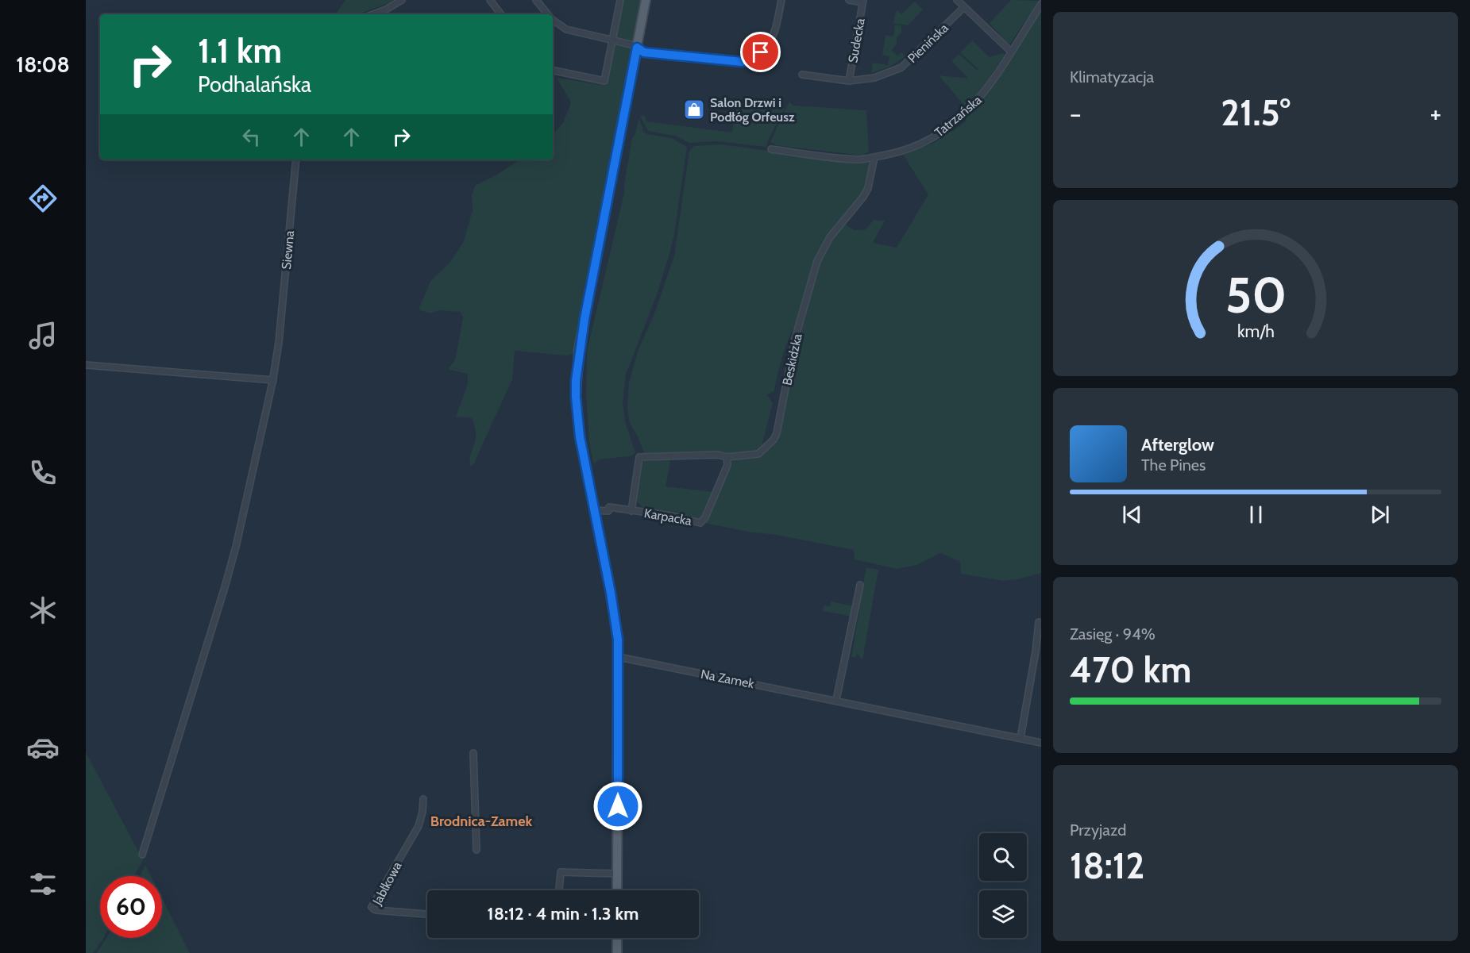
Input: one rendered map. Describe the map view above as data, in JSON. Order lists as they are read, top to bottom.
{
  "streets": {
    "street": [
      "Sudecka",
      "Pienińska",
      "Tatrzańska",
      "Siewna",
      "Beskidzka",
      "Karpacka",
      "Na Zamek",
      "Jabłkowa"
    ]
  },
  "crossings": [
    ["Sudecka", "Pienińska"],
    ["Tatrzańska", "Beskidzka"],
    ["Beskidzka", "Karpacka"]
  ],
  "districts": ["Brodnica-Zamek"],
  "places": {
    "shop": ["Salon Drzwi i Podłóg Orfeusz"]
  },
  "page": {
    "tabs": "18:08",
    "tile": [
      "Klimatyzacja",
      ["Zasięg · 94%", "470 km"],
      ["Przyjazd", "18:12"]
    ],
    "turn": ["1.1 km", "Podhalańska"],
    "heat": ["−", "21.5°", "+"],
    "song": ["Afterglow", "The Pines"],
    "limit": "60",
    "trip": "18:12 · 4 min · 1.3 km",
    "gauge": ["50", "km/h"]
  }
}
